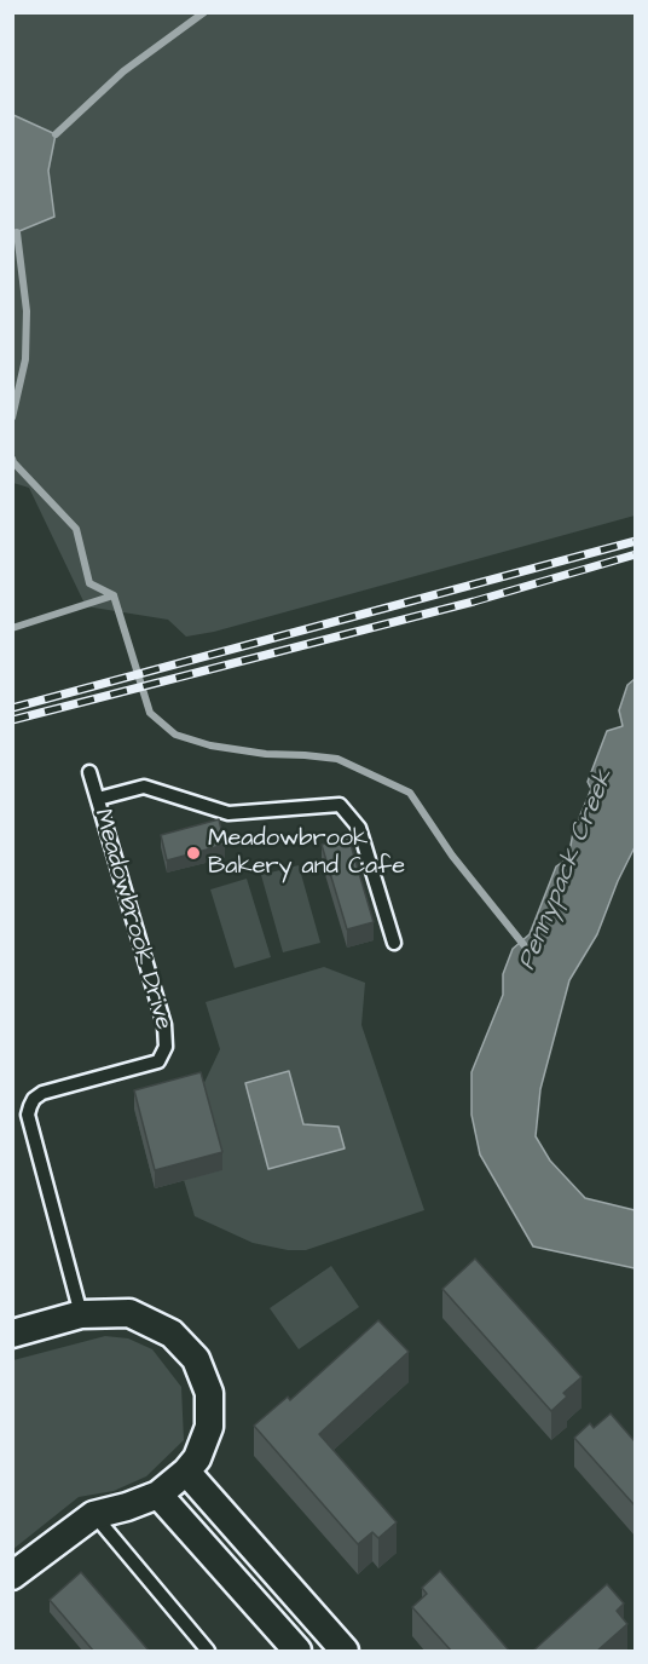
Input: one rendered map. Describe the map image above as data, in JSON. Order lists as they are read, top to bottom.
{
  "streets": {
    "lane": ["Meadowbrook Drive"]
  },
  "water": ["Pennypack Creek"],
  "places": ["Meadowbrook Bakery and Cafe"]
}
